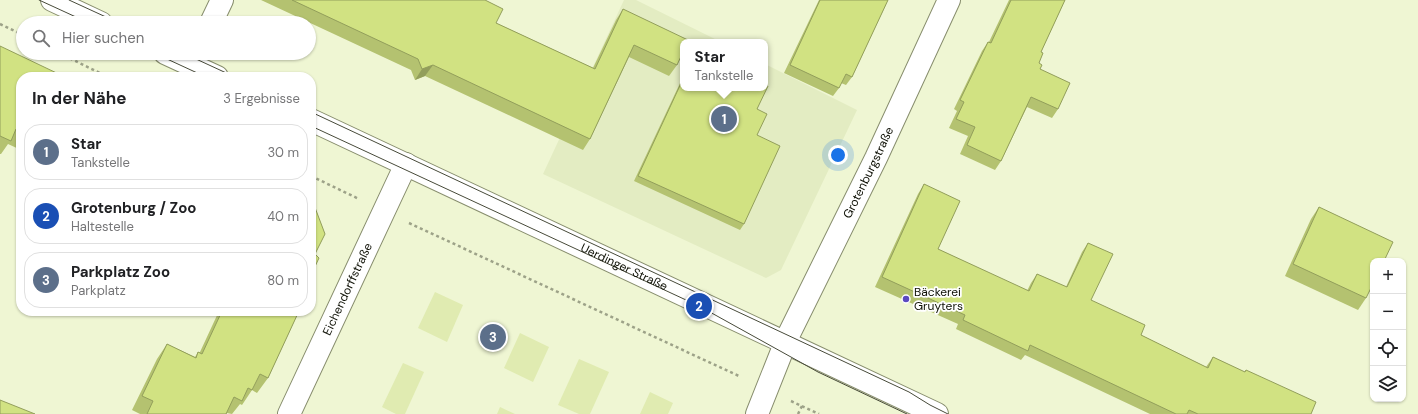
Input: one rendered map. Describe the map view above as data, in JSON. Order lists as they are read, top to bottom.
{
  "streets": {
    "main road": ["Grotenburgstraße", "Uerdinger Straße", "Eichendorffstraße"]
  },
  "crossings": [
    ["Grotenburgstraße", "Uerdinger Straße"],
    ["Uerdinger Straße", "Eichendorffstraße"]
  ],
  "places": ["Bäckerei Gruyters"],
  "page": {
    "search": "Hier suchen",
    "popup": ["Star", "Tankstelle"],
    "heading": ["In der Nähe", "3 Ergebnisse"],
    "pins": ["1", "2", "3"],
    "list": [
      {
        "mark": "1",
        "name": "Star",
        "note": "Tankstelle",
        "value": "30 m"
      },
      {
        "mark": "2",
        "name": "Grotenburg / Zoo",
        "note": "Haltestelle",
        "value": "40 m"
      },
      {
        "mark": "3",
        "name": "Parkplatz Zoo",
        "note": "Parkplatz",
        "value": "80 m"
      }
    ],
    "map_buttons": ["+", "−"]
  }
}
